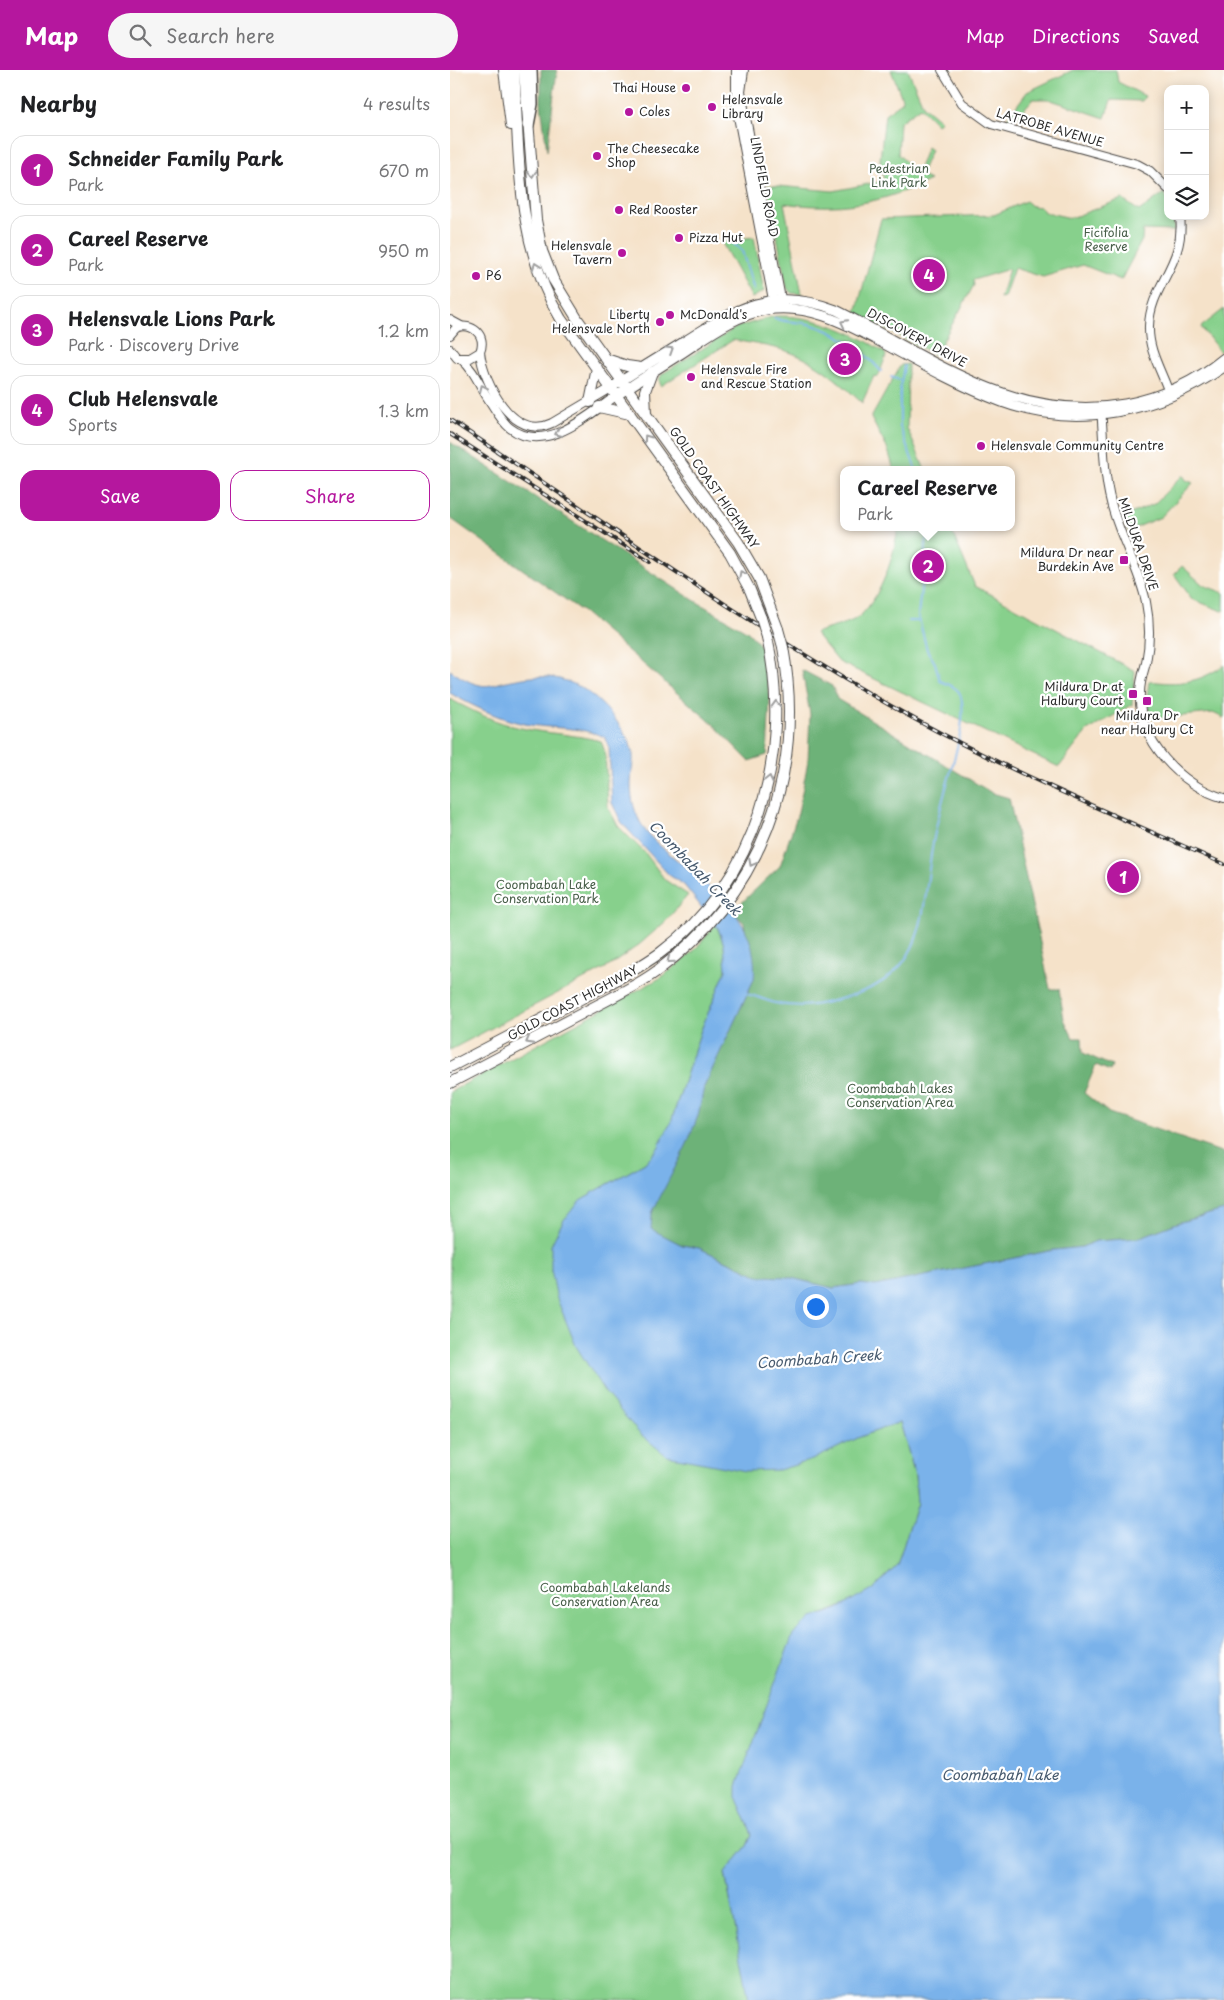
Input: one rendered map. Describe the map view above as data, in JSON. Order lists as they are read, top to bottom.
{
  "streets": {
    "highway": ["GOLD COAST HIGHWAY"],
    "main road": ["DISCOVERY DRIVE"],
    "street": ["LATROBE AVENUE", "LINDFIELD ROAD", "MILDURA DRIVE"]
  },
  "crossings": [
    ["LINDFIELD ROAD", "DISCOVERY DRIVE"],
    ["DISCOVERY DRIVE", "GOLD COAST HIGHWAY"],
    ["DISCOVERY DRIVE", "MILDURA DRIVE"]
  ],
  "water": ["Coombabah Creek", "Coombabah Lake"],
  "parks": [
    "Pedestrian Link Park",
    "Ficifolia Reserve",
    "Coombabah Lake Conservation Park",
    "Coombabah Lakes Conservation Area",
    "Coombabah Lakelands Conservation Area"
  ],
  "places": {
    "other": [
      "Thai House",
      "Helensvale Library",
      "Coles",
      "The Cheesecake Shop",
      "Red Rooster",
      "Pizza Hut",
      "Helensvale Tavern",
      "P6",
      "McDonald's",
      "Liberty Helensvale North",
      "Helensvale Fire and Rescue Station",
      "Helensvale Community Centre"
    ],
    "transit": ["Mildura Dr near Burdekin Ave", "Mildura Dr at Halbury Court", "Mildura Dr near Halbury Ct"]
  },
  "page": {
    "header": "Map",
    "search": "Search here",
    "nav": ["Map", "Directions", "Saved"],
    "heading": ["Nearby", "4 results"],
    "map_buttons": ["+", "−"],
    "list": [
      {
        "mark": "1",
        "name": "Schneider Family Park",
        "note": "Park",
        "value": "670 m"
      },
      {
        "mark": "2",
        "name": "Careel Reserve",
        "note": "Park",
        "value": "950 m"
      },
      {
        "mark": "3",
        "name": "Helensvale Lions Park",
        "note": "Park · Discovery Drive",
        "value": "1.2 km"
      },
      {
        "mark": "4",
        "name": "Club Helensvale",
        "note": "Sports",
        "value": "1.3 km"
      }
    ],
    "pins": [
      "4",
      "3",
      "2",
      "1"
    ],
    "buttons": ["Save", "Share"],
    "popup": ["Careel Reserve", "Park"]
  }
}
